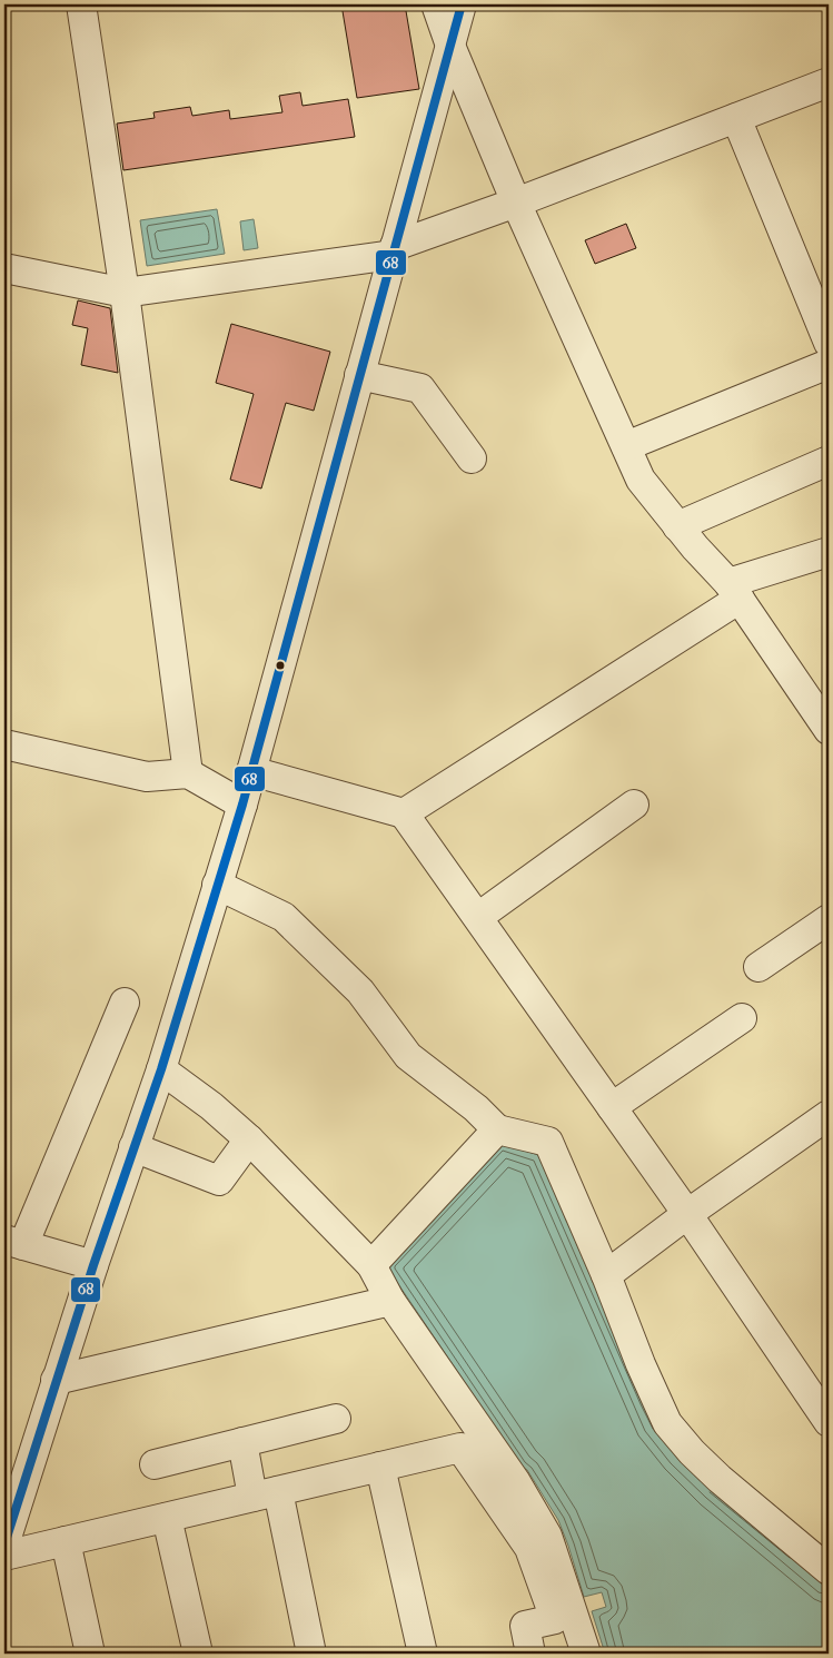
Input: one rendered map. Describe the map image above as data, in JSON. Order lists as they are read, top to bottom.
{
  "lines": ["transit line 68"]
}
